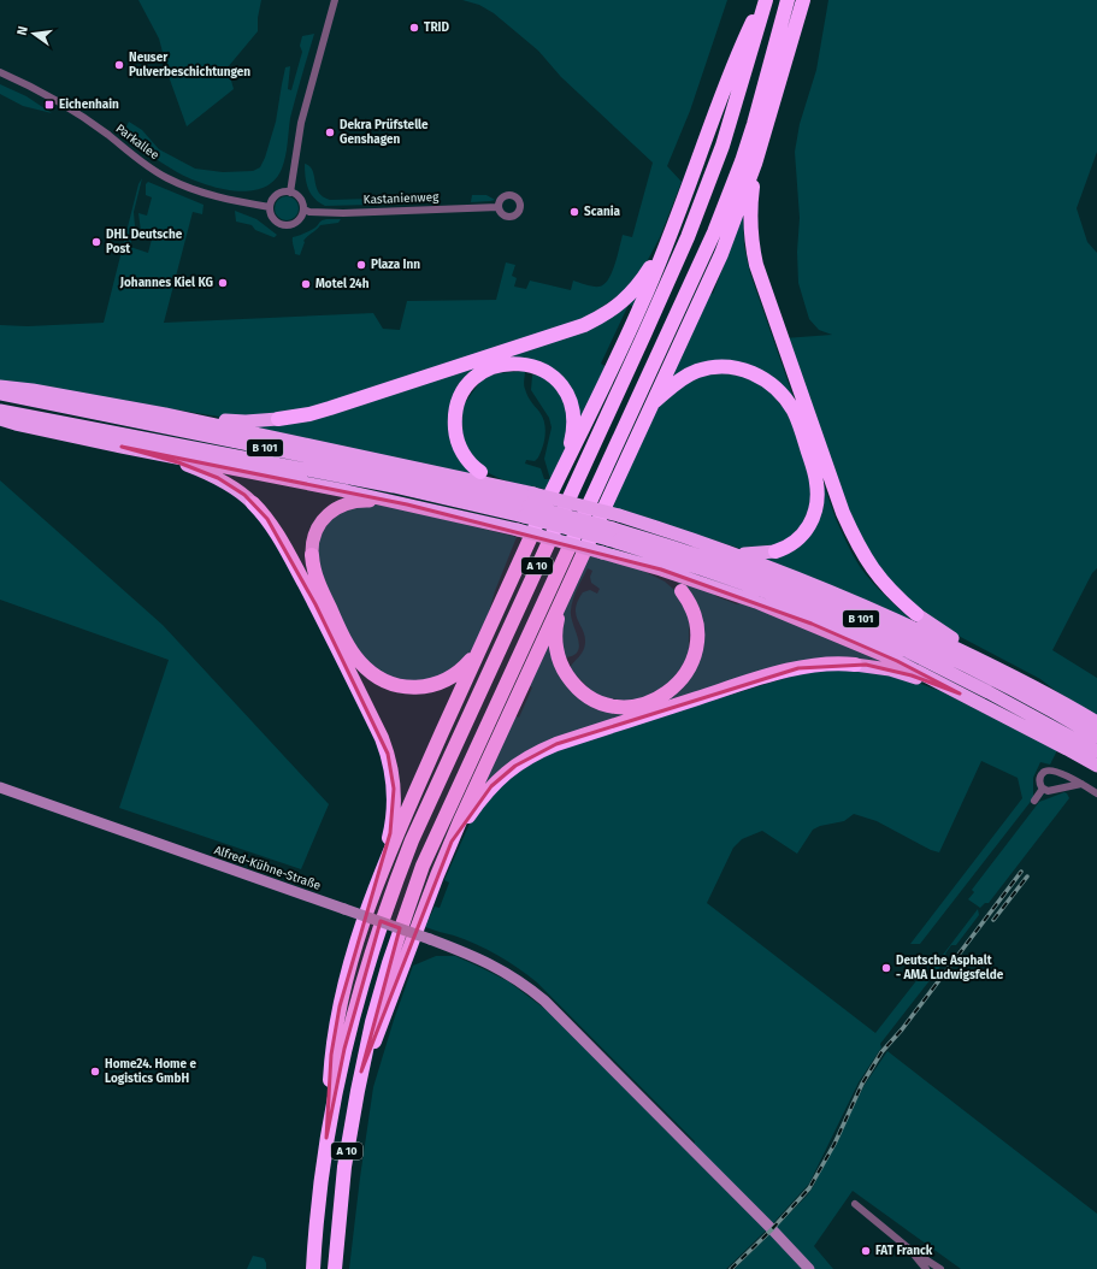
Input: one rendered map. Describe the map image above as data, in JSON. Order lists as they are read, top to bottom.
{
  "streets": {
    "highway": ["B 101", "A 10"],
    "main road": ["Alfred-Kühne-Straße"],
    "street": ["Parkallee", "Kastanienweg"]
  },
  "crossings": [
    ["Parkallee", "Kastanienweg"]
  ],
  "places": {
    "other": [
      "TRID",
      "Neuser Pulverbeschichtungen",
      "Dekra Prüfstelle Genshagen",
      "Scania",
      "DHL Deutsche Post",
      "Plaza Inn",
      "Johannes Kiel KG",
      "Motel 24h",
      "Deutsche Asphalt - AMA Ludwigsfelde",
      "Home24. Home e Logistics GmbH",
      "FAT Franck"
    ],
    "transit": ["Eichenhain"]
  },
  "north": "left"
}
